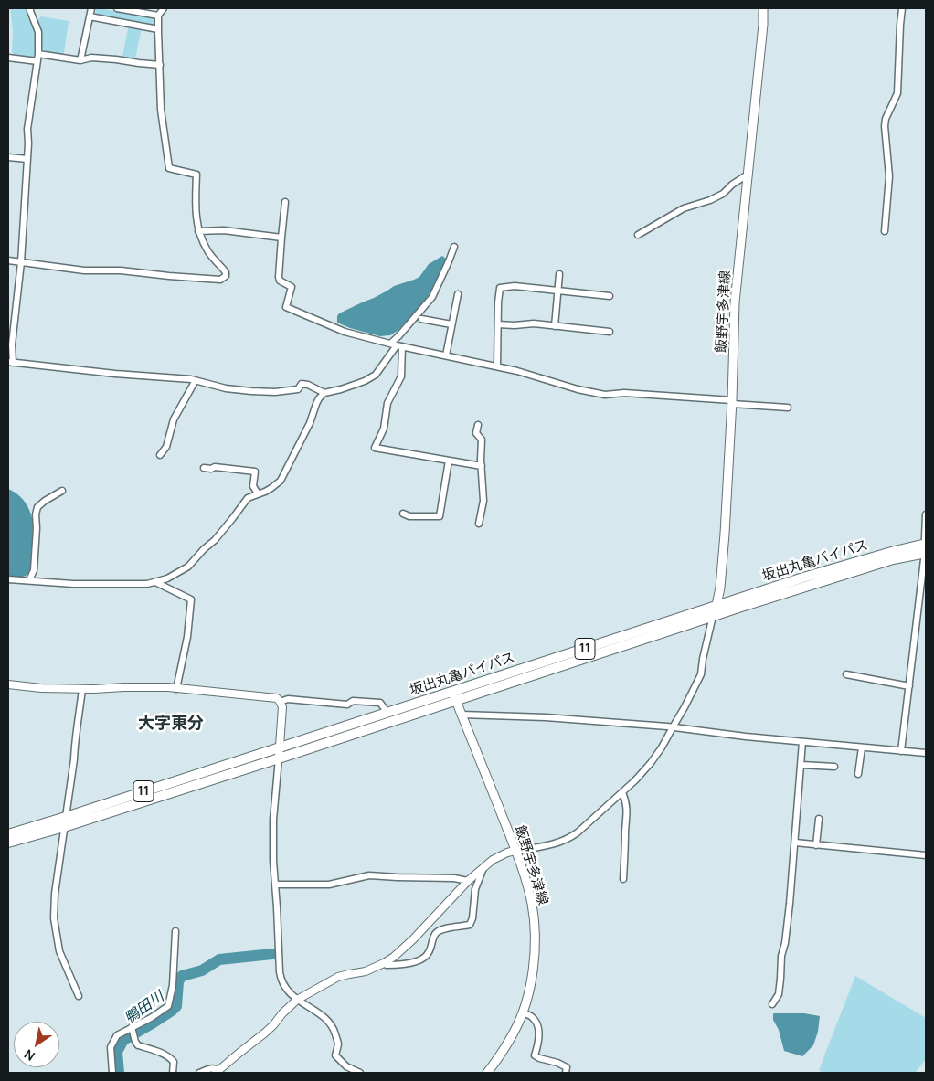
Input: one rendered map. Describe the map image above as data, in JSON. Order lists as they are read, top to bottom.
{
  "streets": {
    "highway": ["坂出丸亀バイパス", "11"],
    "main road": ["飯野宇多津線"]
  },
  "crossings": [
    ["飯野宇多津線", "坂出丸亀バイパス"]
  ],
  "districts": ["大字東分"],
  "water": ["鴨田川"],
  "north": "bottom left"
}
